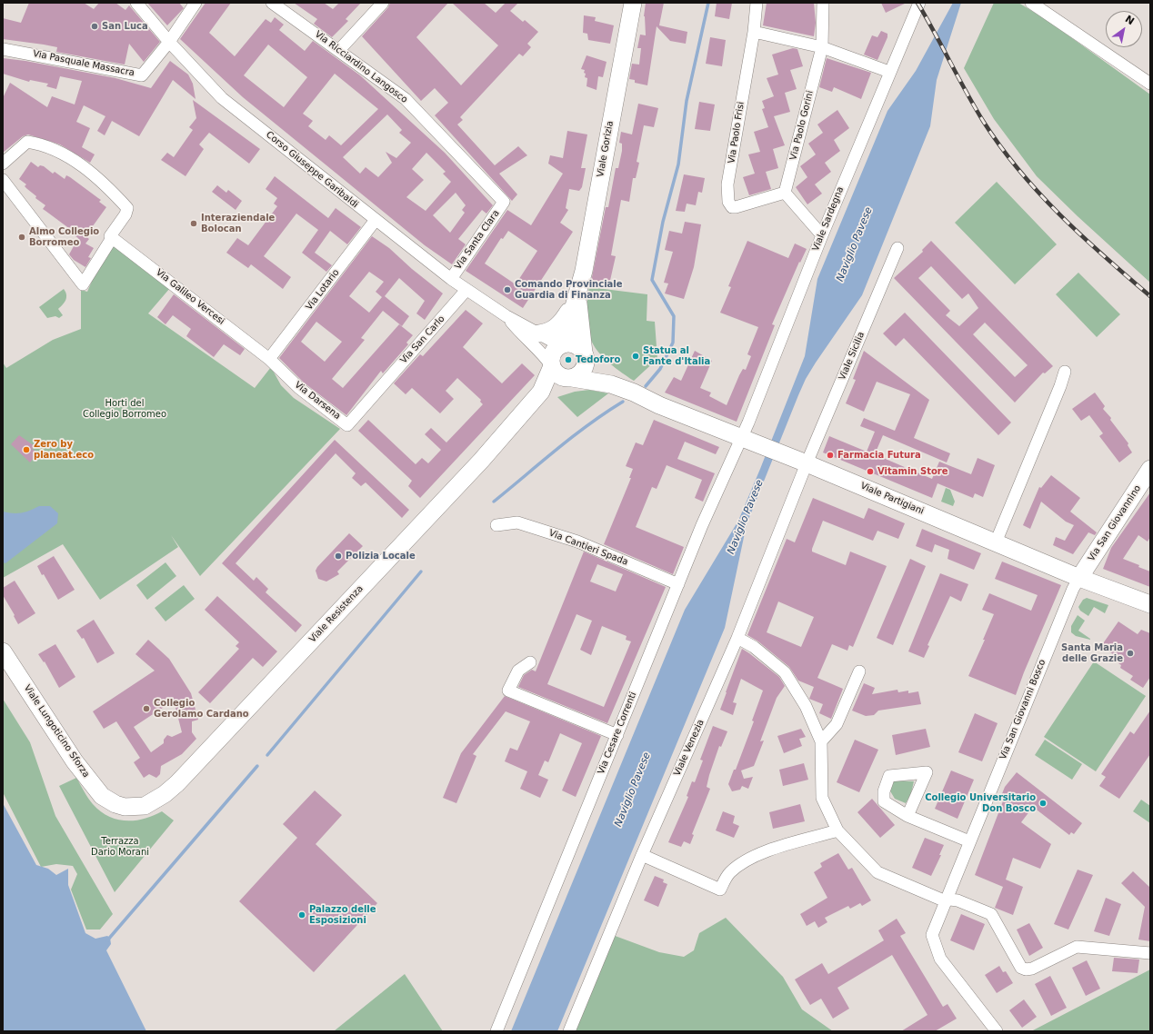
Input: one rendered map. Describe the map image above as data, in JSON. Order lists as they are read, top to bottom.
{
  "streets": {
    "main road": [
      "Viale Gorizia",
      "Viale Partigiani",
      "Via San Giovannino",
      "Viale Resistenza",
      "Viale Lungoticino Sforza"
    ],
    "street": [
      "Via Pasquale Massacra",
      "Via Ricciardino Langosco",
      "Via Paolo Gorini",
      "Via Paolo Frisi",
      "Corso Giuseppe Garibaldi",
      "Viale Sardegna",
      "Via Santa Clara",
      "Via Lotario",
      "Via Galileo Vercesi",
      "Via San Carlo",
      "Viale Sicilia",
      "Via Darsena",
      "Via Cantieri Spada",
      "Via San Giovanni Bosco",
      "Via Cesare Correnti",
      "Viale Venezia"
    ]
  },
  "crossings": [
    ["Via Pasquale Massacra", "Corso Giuseppe Garibaldi"],
    ["Via Ricciardino Langosco", "Via Santa Clara"],
    ["Via Paolo Gorini", "Via Paolo Frisi"],
    ["Viale Gorizia", "Corso Giuseppe Garibaldi"],
    ["Viale Gorizia", "Viale Partigiani"],
    ["Viale Gorizia", "Viale Resistenza"],
    ["Corso Giuseppe Garibaldi", "Via Santa Clara"],
    ["Corso Giuseppe Garibaldi", "Via Lotario"],
    ["Corso Giuseppe Garibaldi", "Via San Carlo"],
    ["Corso Giuseppe Garibaldi", "Viale Partigiani"],
    ["Corso Giuseppe Garibaldi", "Viale Resistenza"],
    ["Viale Sardegna", "Viale Partigiani"],
    ["Viale Sardegna", "Via Cesare Correnti"],
    ["Via Lotario", "Via Galileo Vercesi"],
    ["Via Lotario", "Via Darsena"],
    ["Via Galileo Vercesi", "Via Darsena"],
    ["Via San Carlo", "Via Darsena"],
    ["Viale Sicilia", "Viale Partigiani"],
    ["Viale Sicilia", "Viale Venezia"],
    ["Viale Partigiani", "Via San Giovannino"],
    ["Viale Partigiani", "Viale Resistenza"],
    ["Viale Partigiani", "Via San Giovanni Bosco"],
    ["Viale Partigiani", "Via Cesare Correnti"],
    ["Viale Partigiani", "Viale Venezia"],
    ["Via San Giovannino", "Via San Giovanni Bosco"],
    ["Via Cantieri Spada", "Via Cesare Correnti"],
    ["Viale Resistenza", "Viale Lungoticino Sforza"]
  ],
  "water": ["Naviglio Pavese"],
  "parks": ["Horti del Collegio Borromeo", "Terrazza Dario Morani"],
  "places": [
    "San Luca",
    "Interaziendale Bolocan",
    "Almo Collegio Borromeo",
    "Comando Provinciale Guardia di Finanza",
    "Statua al Fante d'Italia",
    "Tedoforo",
    "Zero by planeat.eco",
    "Farmacia Futura",
    "Vitamin Store",
    "Polizia Locale",
    "Santa Maria delle Grazie",
    "Collegio Gerolamo Cardano",
    "Collegio Universitario Don Bosco",
    "Palazzo delle Esposizioni"
  ],
  "north": "top right"
}
